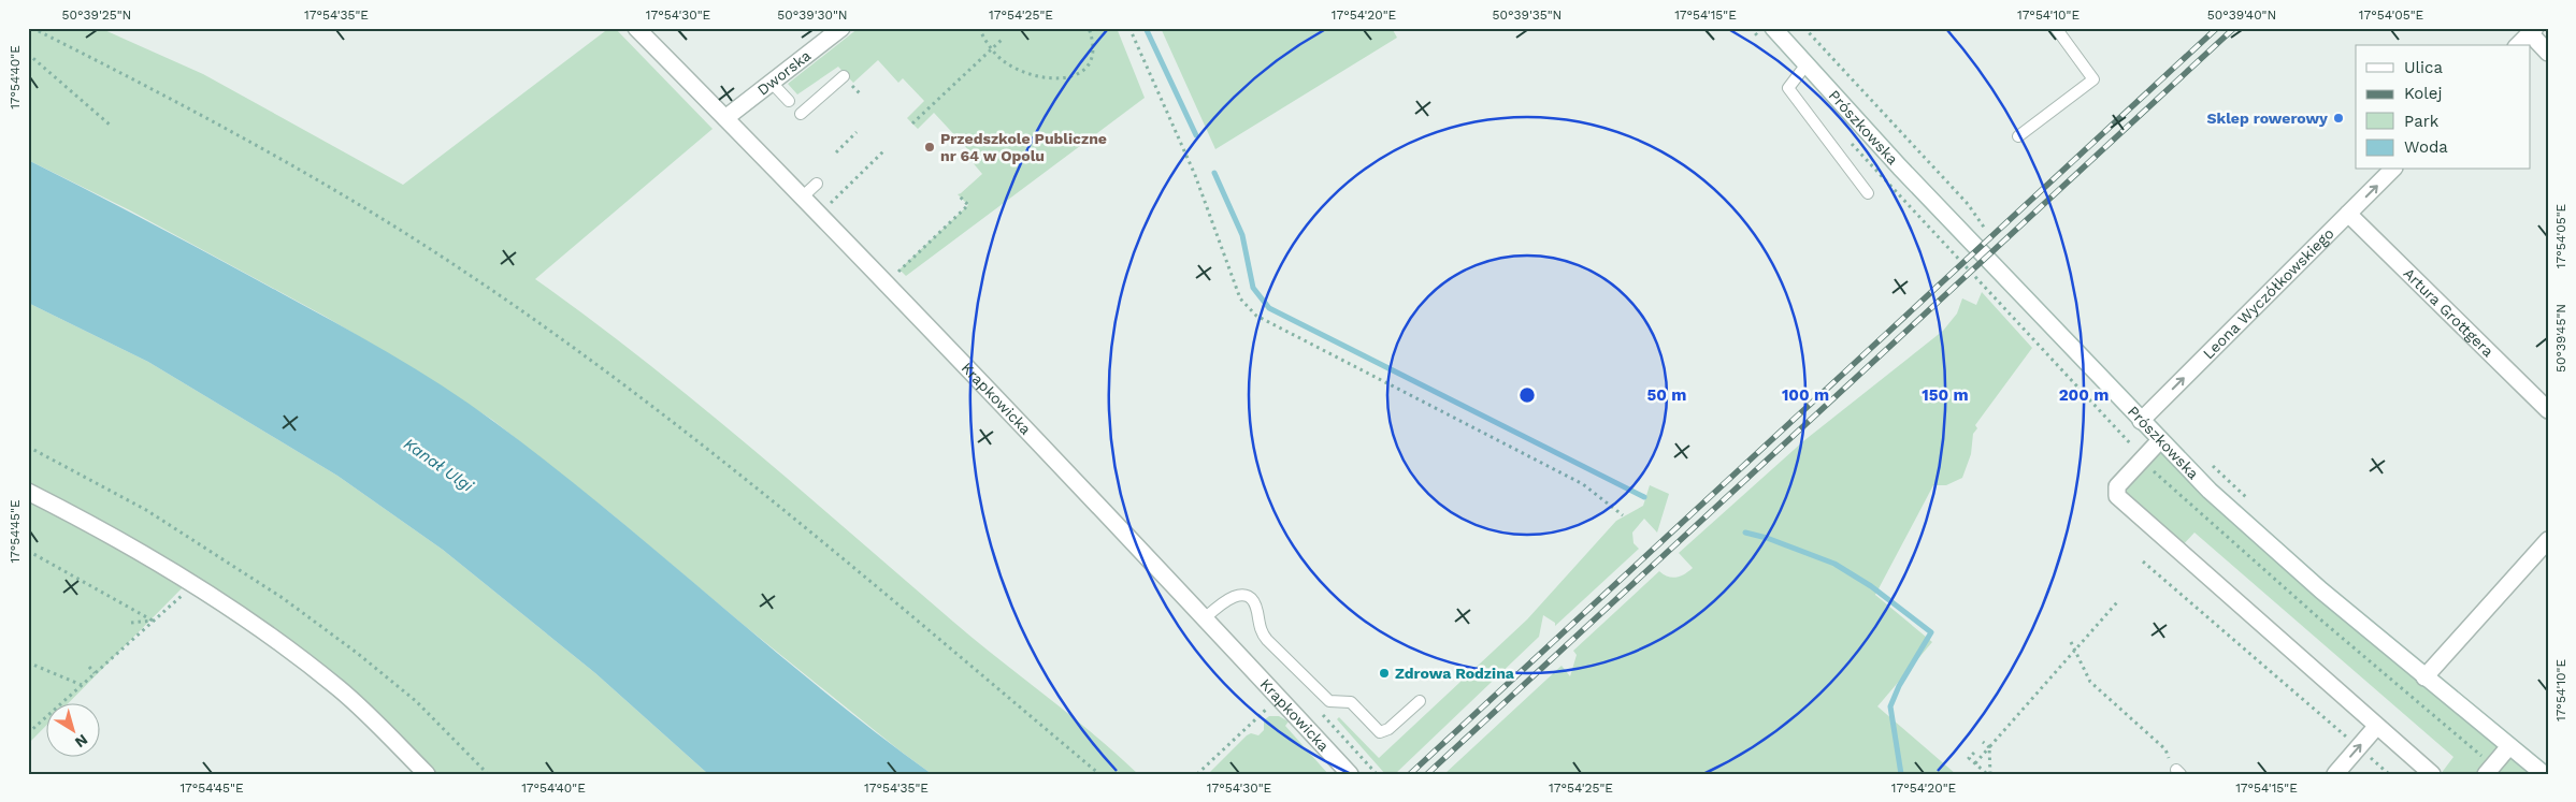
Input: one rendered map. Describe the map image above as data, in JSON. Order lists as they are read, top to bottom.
{
  "streets": {
    "street": [
      "Dworska",
      "Prószkowska",
      "Leona Wyczółkowskiego",
      "Artura Grottgera",
      "Krapkowicka"
    ]
  },
  "crossings": [
    ["Dworska", "Krapkowicka"],
    ["Prószkowska", "Leona Wyczółkowskiego"],
    ["Leona Wyczółkowskiego", "Artura Grottgera"]
  ],
  "one_way": ["Leona Wyczółkowskiego"],
  "water": ["Kanał Ulgi"],
  "places": ["Sklep rowerowy", "Przedszkole Publiczne nr 64 w Opolu", "Zdrowa Rodzina"],
  "legend": [
    "Ulica",
    "Kolej",
    "Park",
    "Woda"
  ],
  "north": "bottom right",
  "coordinates": [
    "50°39'25\"N",
    "17°54'35\"E",
    "17°54'30\"E",
    "50°39'30\"N",
    "17°54'25\"E",
    "17°54'20\"E",
    "50°39'35\"N",
    "17°54'15\"E",
    "17°54'10\"E",
    "50°39'40\"N",
    "17°54'05\"E",
    "17°54'40\"E",
    "50°39'45\"N",
    "17°54'45\"E"
  ],
  "rings": [
    "50 m",
    "100 m",
    "150 m",
    "200 m"
  ]
}
